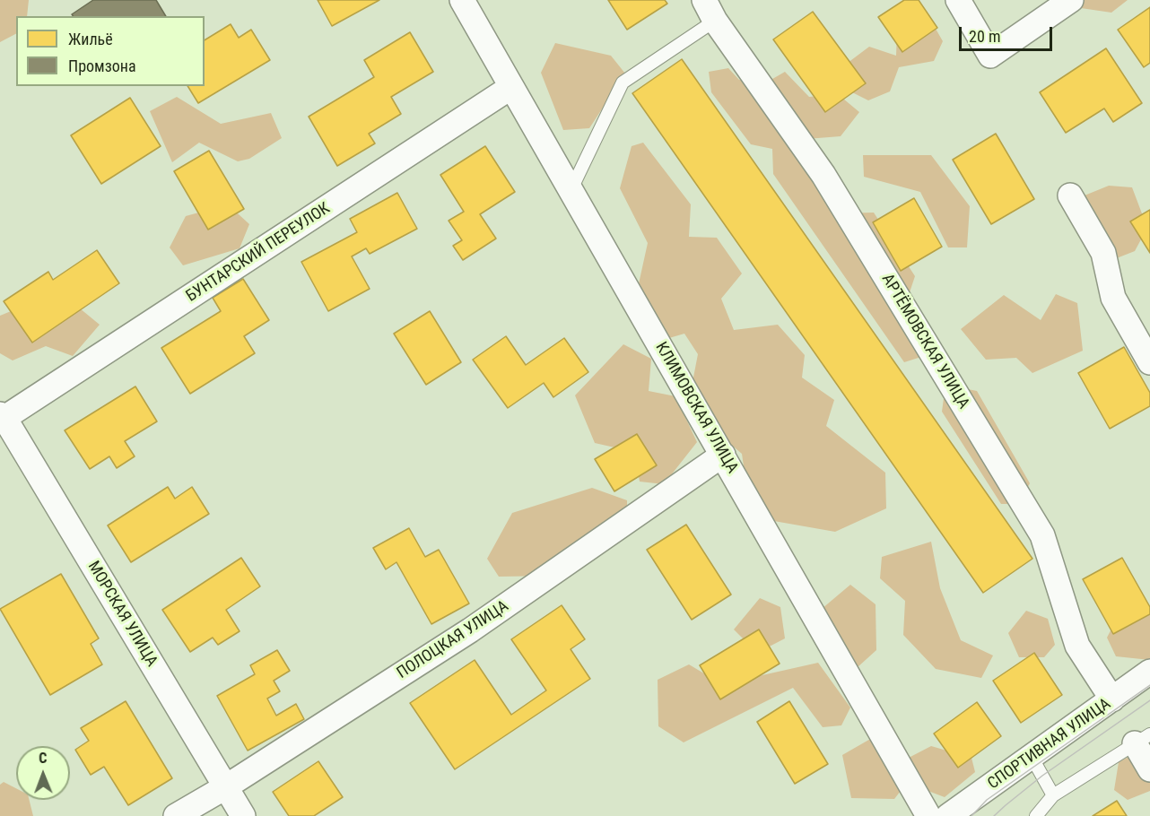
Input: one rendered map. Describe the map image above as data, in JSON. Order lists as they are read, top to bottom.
{
  "streets": {
    "street": [
      "БУНТАРСКИЙ ПЕРЕУЛОК",
      "АРТЁМОВСКАЯ УЛИЦА",
      "КЛИМОВСКАЯ УЛИЦА",
      "МОРСКАЯ УЛИЦА",
      "ПОЛОЦКАЯ УЛИЦА",
      "СПОРТИВНАЯ УЛИЦА"
    ]
  },
  "crossings": [
    ["БУНТАРСКИЙ ПЕРЕУЛОК", "КЛИМОВСКАЯ УЛИЦА"],
    ["БУНТАРСКИЙ ПЕРЕУЛОК", "МОРСКАЯ УЛИЦА"],
    ["АРТЁМОВСКАЯ УЛИЦА", "СПОРТИВНАЯ УЛИЦА"],
    ["КЛИМОВСКАЯ УЛИЦА", "ПОЛОЦКАЯ УЛИЦА"],
    ["МОРСКАЯ УЛИЦА", "ПОЛОЦКАЯ УЛИЦА"]
  ],
  "legend": ["Жильё", "Промзона"],
  "scale_bar": "20 m",
  "north": "top"
}
